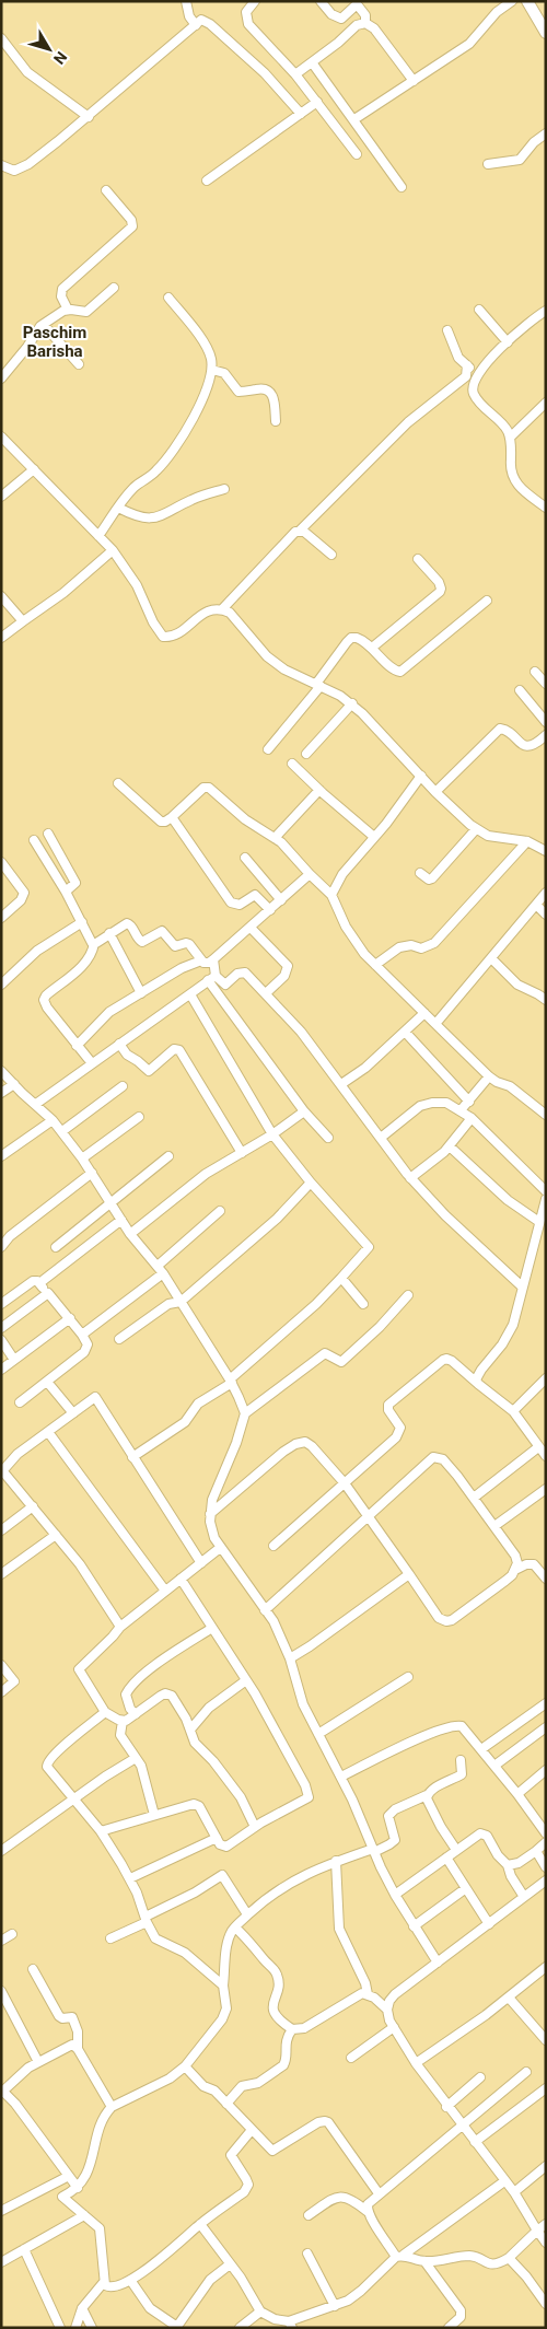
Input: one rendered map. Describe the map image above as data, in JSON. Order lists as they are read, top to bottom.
{
  "districts": ["Paschim Barisha"],
  "north": "bottom right"
}
